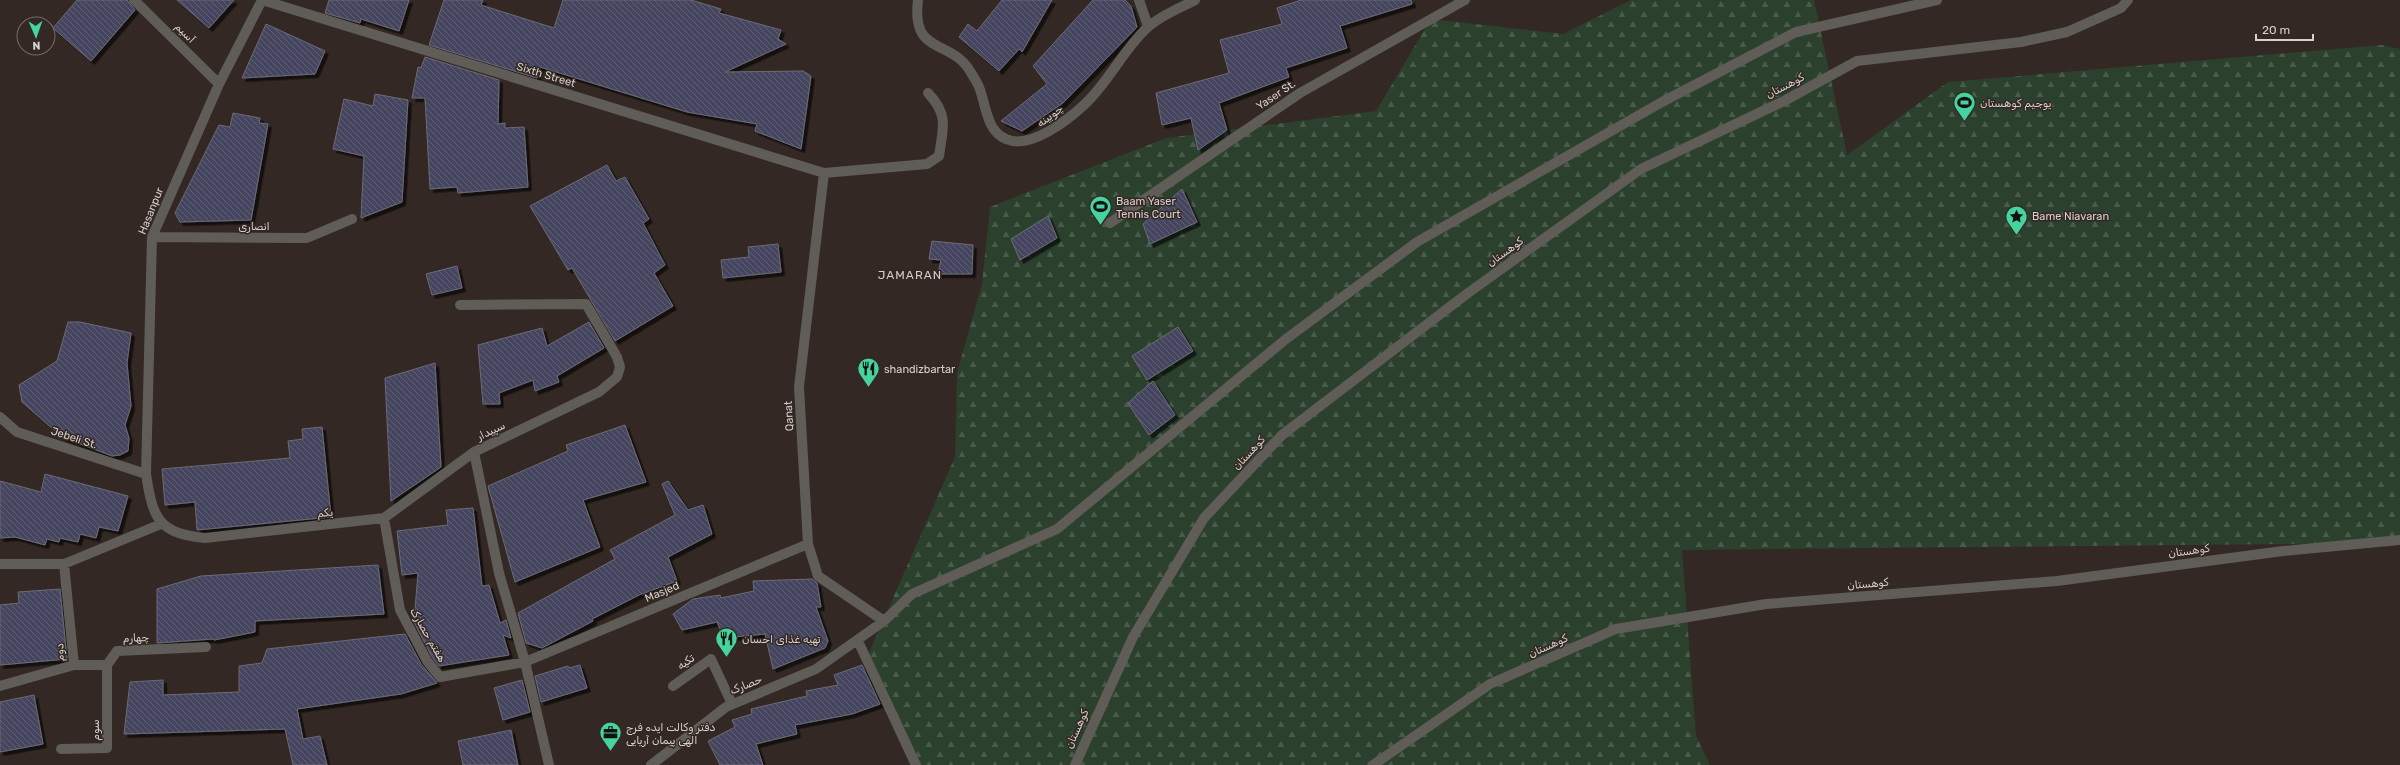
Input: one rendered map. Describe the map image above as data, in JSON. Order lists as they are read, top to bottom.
{
  "streets": {
    "street": [
      "آسیم",
      "Sixth Street",
      "کوهستان",
      "Yaser St.",
      "چوبینه",
      "Hasanpur",
      "انصاری",
      "Qanat",
      "سپیدار",
      "Jebeli St.",
      "یکم",
      "Masjed",
      "هفتم حصارک",
      "چهارم",
      "دوم",
      "تکیه",
      "حصارک",
      "سوم"
    ]
  },
  "crossings": [
    ["آسیم", "Hasanpur"],
    ["Sixth Street", "Hasanpur"],
    ["Sixth Street", "Qanat"],
    ["Hasanpur", "انصاری"],
    ["Hasanpur", "Jebeli St."],
    ["Qanat", "Masjed"],
    ["Qanat", "حصارک"],
    ["سپیدار", "یکم"],
    ["سپیدار", "Masjed"],
    ["سپیدار", "هفتم حصارک"],
    ["یکم", "هفتم حصارک"],
    ["Masjed", "هفتم حصارک"],
    ["چهارم", "سوم"],
    ["تکیه", "حصارک"]
  ],
  "districts": ["JAMARAN"],
  "places": {
    "sports": ["یوجیم کوهستان", "Baam Yaser Tennis Court"],
    "place": ["Bame Niavaran"],
    "restaurant": ["shandizbartar", "تهیه غذای احسان"],
    "office": ["دفتر وکالت ایده فرج الهی پیمان آریایی"]
  },
  "scale_bar": "20 m",
  "north": "bottom"
}
